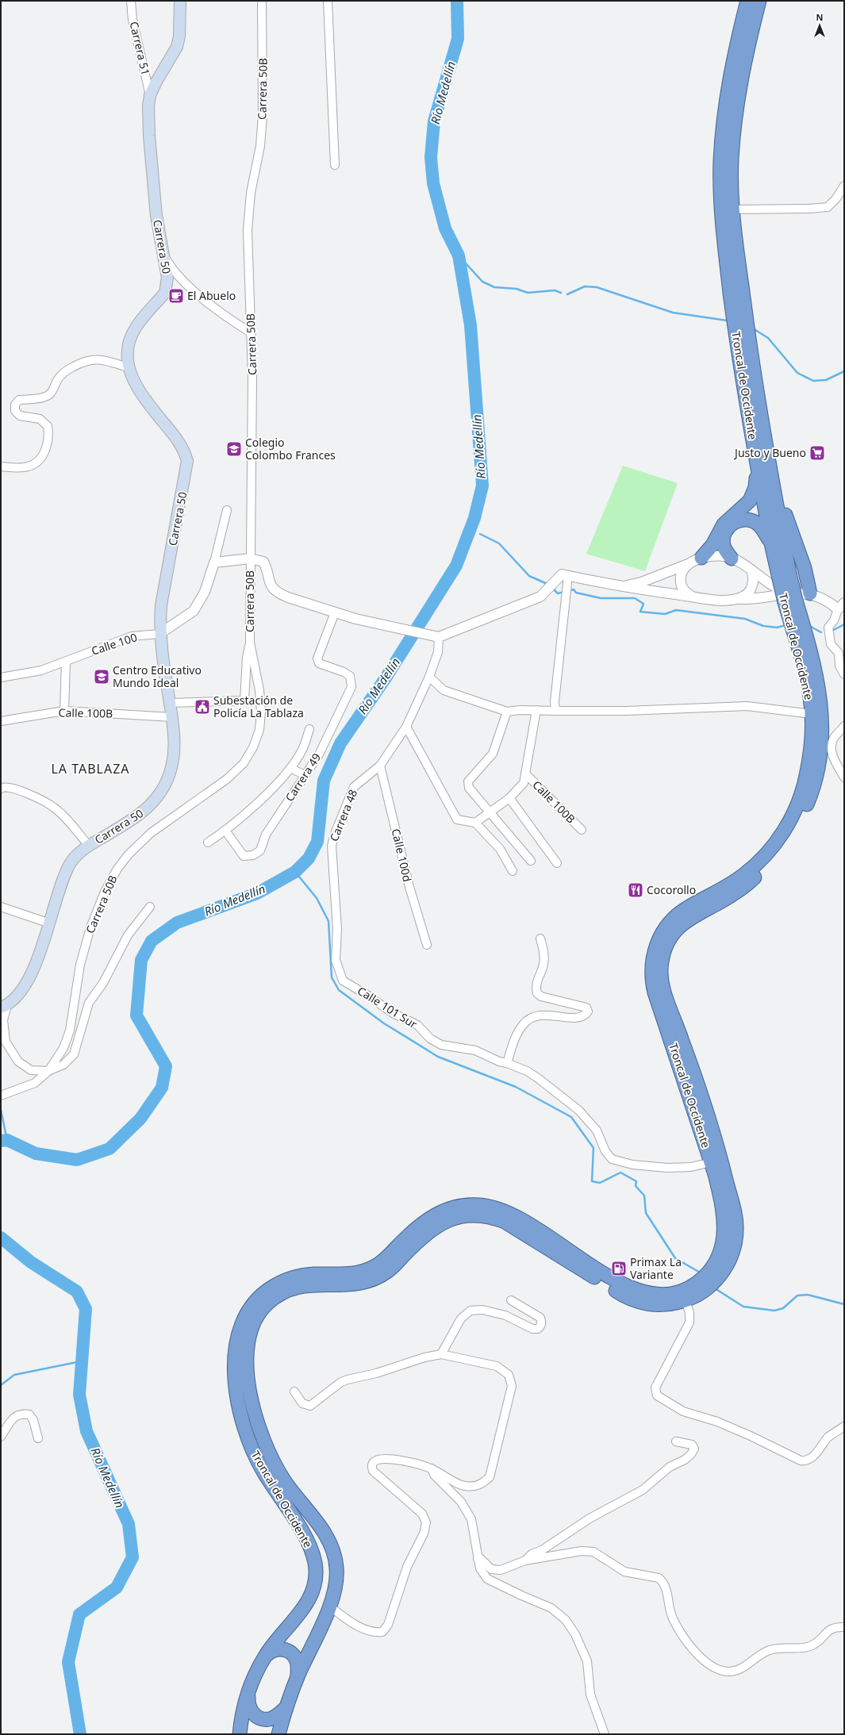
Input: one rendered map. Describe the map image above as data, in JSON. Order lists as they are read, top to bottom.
{
  "streets": {
    "highway": ["Troncal de Occidente"],
    "main road": ["Carrera 50"],
    "street": [
      "Carrera 51",
      "Carrera 50B",
      "Calle 100",
      "Calle 100B",
      "Carrera 49",
      "Carrera 48",
      "Calle 100d",
      "Calle 101 Sur"
    ]
  },
  "crossings": [
    ["Carrera 51", "Carrera 50"],
    ["Carrera 50", "Calle 100"],
    ["Carrera 50", "Calle 100B"],
    ["Carrera 48", "Calle 100d"],
    ["Carrera 48", "Calle 101 Sur"]
  ],
  "districts": ["LA TABLAZA"],
  "water": ["Río Medellín"],
  "places": {
    "cafe": ["El Abuelo"],
    "school or university": ["Colegio Colombo Frances", "Centro Educativo Mundo Ideal"],
    "supermarket": ["Justo y Bueno"],
    "public building": ["Subestación de Policía La Tablaza"],
    "restaurant": ["Cocorollo"],
    "fuel station": ["Primax La Variante"]
  },
  "north": "top"
}
